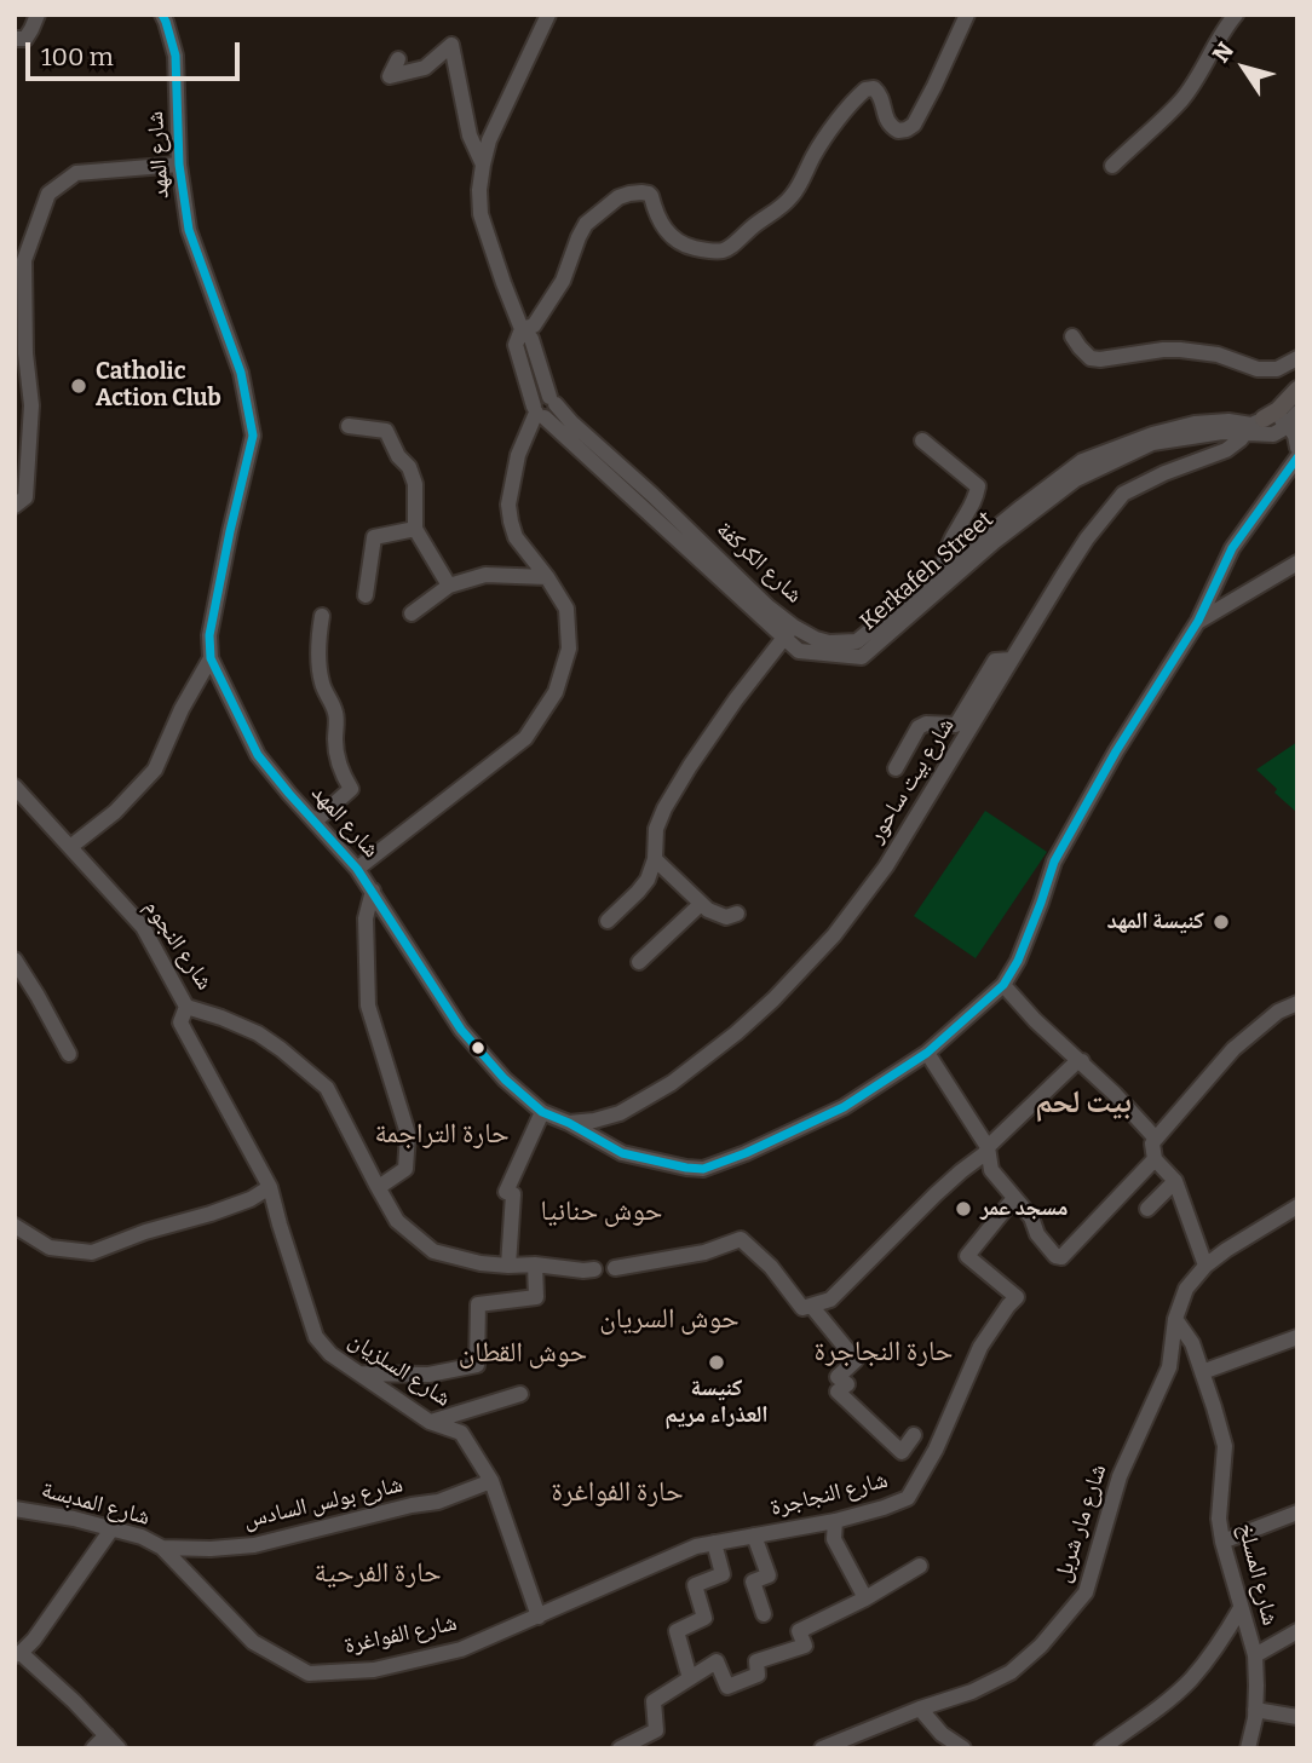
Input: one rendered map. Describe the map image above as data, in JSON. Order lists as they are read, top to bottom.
{
  "streets": {
    "street": [
      "شارع المهد",
      "شارع الكركفة",
      "Kerkafeh Street",
      "شارع بيت ساحور",
      "شارع النجوم",
      "شارع السلزيان",
      "شارع النجاجرة",
      "شارع بولس السادس",
      "شارع المدبسة",
      "شارع مار شربل",
      "شارع المسلخ",
      "شارع الفواغرة"
    ]
  },
  "crossings": [
    ["شارع المهد", "شارع بيت ساحور"],
    ["شارع الكركفة", "Kerkafeh Street"],
    ["شارع الكركفة", "شارع بيت ساحور"],
    ["شارع النجوم", "شارع السلزيان"],
    ["شارع السلزيان", "شارع بولس السادس"],
    ["شارع النجاجرة", "شارع الفواغرة"],
    ["شارع بولس السادس", "شارع المدبسة"],
    ["شارع بولس السادس", "شارع الفواغرة"],
    ["شارع المدبسة", "شارع الفواغرة"],
    ["شارع مار شربل", "شارع المسلخ"]
  ],
  "districts": [
    "بيت لحم",
    "حارة التراجمة",
    "حوش حنانيا",
    "حوش السريان",
    "حارة النجاجرة",
    "حوش القطان",
    "حارة الفواغرة",
    "حارة الفرحية"
  ],
  "places": [
    "Catholic Action Club",
    "كنيسة المهد",
    "مسجد عمر",
    "كنيسة العذراء مريم"
  ],
  "scale_bar": "100 m",
  "north": "top left"
}
